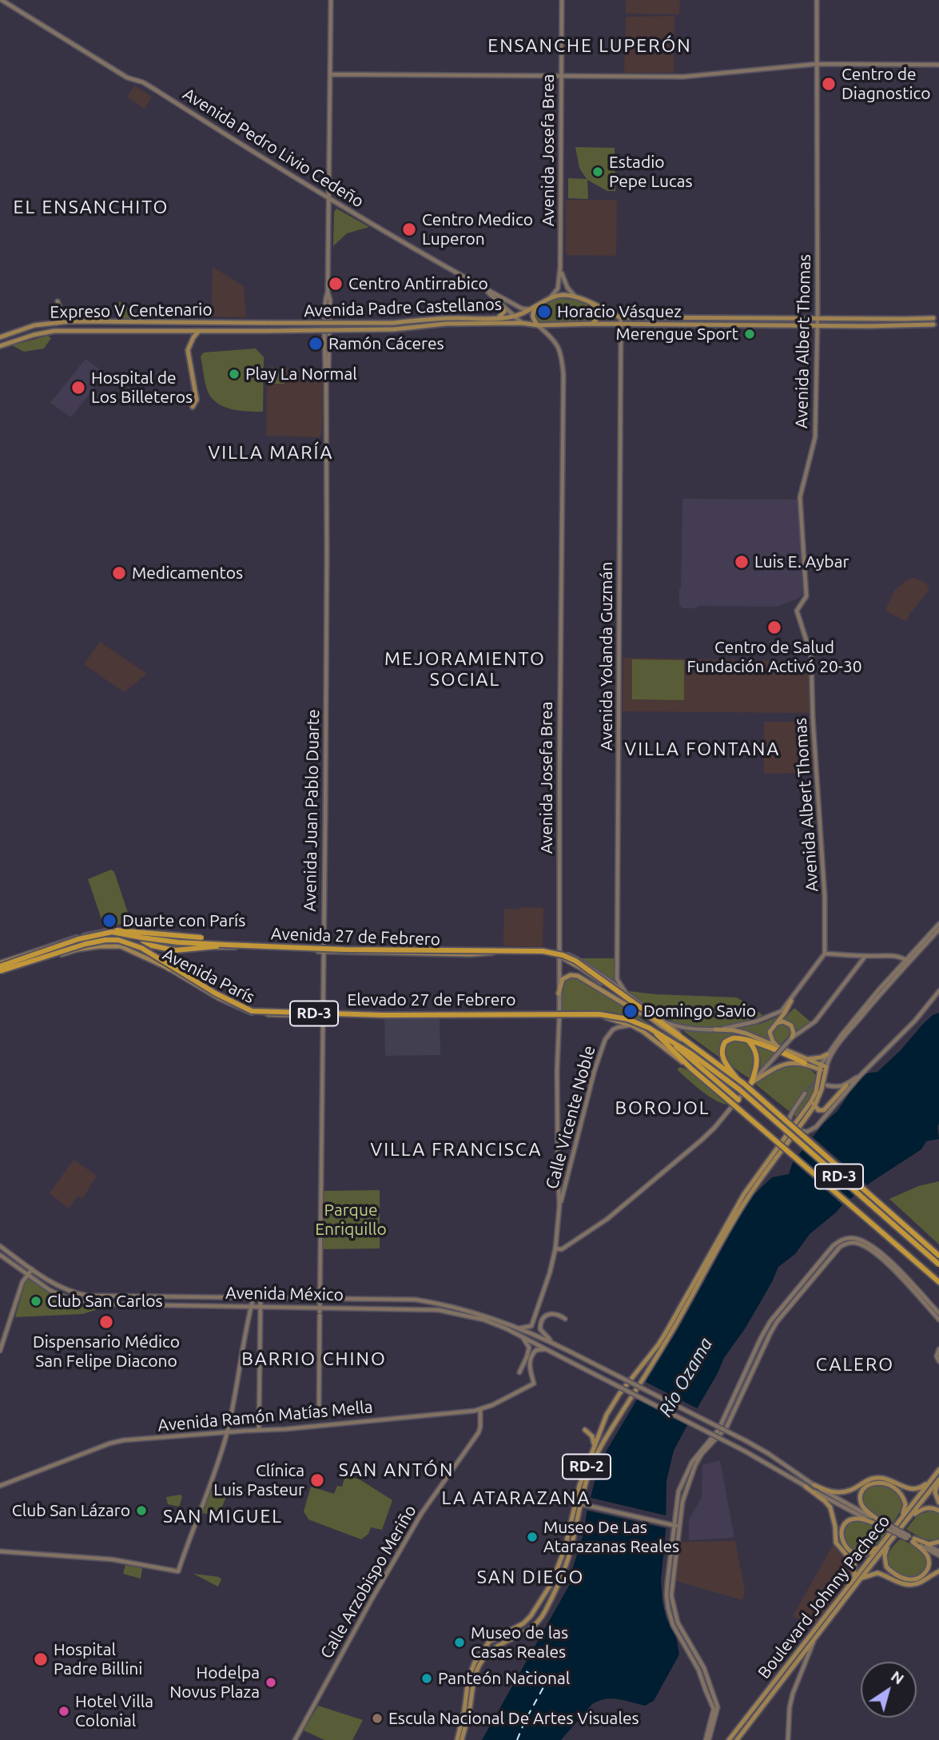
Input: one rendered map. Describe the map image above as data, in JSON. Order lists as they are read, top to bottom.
{
  "streets": {
    "highway": ["Elevado 27 de Febrero", "RD-3"],
    "main road": [
      "Avenida Pedro Livio Cedeño",
      "Avenida Josefa Brea",
      "Avenida Padre Castellanos",
      "Expreso V Centenario",
      "Avenida Albert Thomas",
      "Avenida Yolanda Guzmán",
      "Avenida Juan Pablo Duarte",
      "Avenida 27 de Febrero",
      "Avenida París",
      "Calle Vicente Noble",
      "Avenida México",
      "Avenida Ramón Matías Mella",
      "RD-2",
      "Calle Arzobispo Meriño",
      "Boulevard Johnny Pacheco"
    ]
  },
  "crossings": [
    ["Avenida Pedro Livio Cedeño", "Avenida Padre Castellanos"],
    ["Avenida Pedro Livio Cedeño", "Avenida Juan Pablo Duarte"],
    ["Avenida Josefa Brea", "Avenida Padre Castellanos"],
    ["Avenida Josefa Brea", "Avenida 27 de Febrero"],
    ["Avenida Josefa Brea", "Avenida París"],
    ["Avenida Josefa Brea", "Calle Vicente Noble"],
    ["Avenida Padre Castellanos", "Expreso V Centenario"],
    ["Avenida Padre Castellanos", "Avenida Albert Thomas"],
    ["Avenida Padre Castellanos", "Avenida Yolanda Guzmán"],
    ["Avenida Juan Pablo Duarte", "Avenida 27 de Febrero"],
    ["Avenida Juan Pablo Duarte", "Avenida París"],
    ["Avenida Juan Pablo Duarte", "Avenida México"],
    ["Avenida Juan Pablo Duarte", "Avenida Ramón Matías Mella"],
    ["Avenida 27 de Febrero", "RD-3"],
    ["Avenida París", "Elevado 27 de Febrero"],
    ["Avenida París", "Calle Vicente Noble"],
    ["Elevado 27 de Febrero", "RD-3"],
    ["Avenida México", "Avenida Ramón Matías Mella"],
    ["Avenida Ramón Matías Mella", "Calle Arzobispo Meriño"]
  ],
  "districts": [
    "ENSANCHE LUPERÓN",
    "EL ENSANCHITO",
    "VILLA MARÍA",
    "MEJORAMIENTO SOCIAL",
    "VILLA FONTANA",
    "BOROJOL",
    "VILLA FRANCISCA",
    "BARRIO CHINO",
    "CALERO",
    "SAN ANTÓN",
    "LA ATARAZANA",
    "SAN MIGUEL",
    "SAN DIEGO"
  ],
  "water": ["Río Ozama"],
  "parks": ["Parque Enriquillo"],
  "places": [
    "Centro de Diagnostico",
    "Estadio Pepe Lucas",
    "Centro Medico Luperon",
    "Centro Antirrabico",
    "Horacio Vásquez",
    "Merengue Sport",
    "Ramón Cáceres",
    "Play La Normal",
    "Hospital de Los Billeteros",
    "Luis E. Aybar",
    "Medicamentos",
    "Centro de Salud Fundación Activó 20-30",
    "Duarte con París",
    "Domingo Savio",
    "Club San Carlos",
    "Dispensario Médico San Felipe Diacono",
    "Clínica Luis Pasteur",
    "Club San Lázaro",
    "Museo De Las Atarazanas Reales",
    "Museo de las Casas Reales",
    "Hospital Padre Billini",
    "Panteón Nacional",
    "Hodelpa Novus Plaza",
    "Hotel Villa Colonial",
    "Escula Nacional De Artes Visuales"
  ],
  "north": "top right"
}
